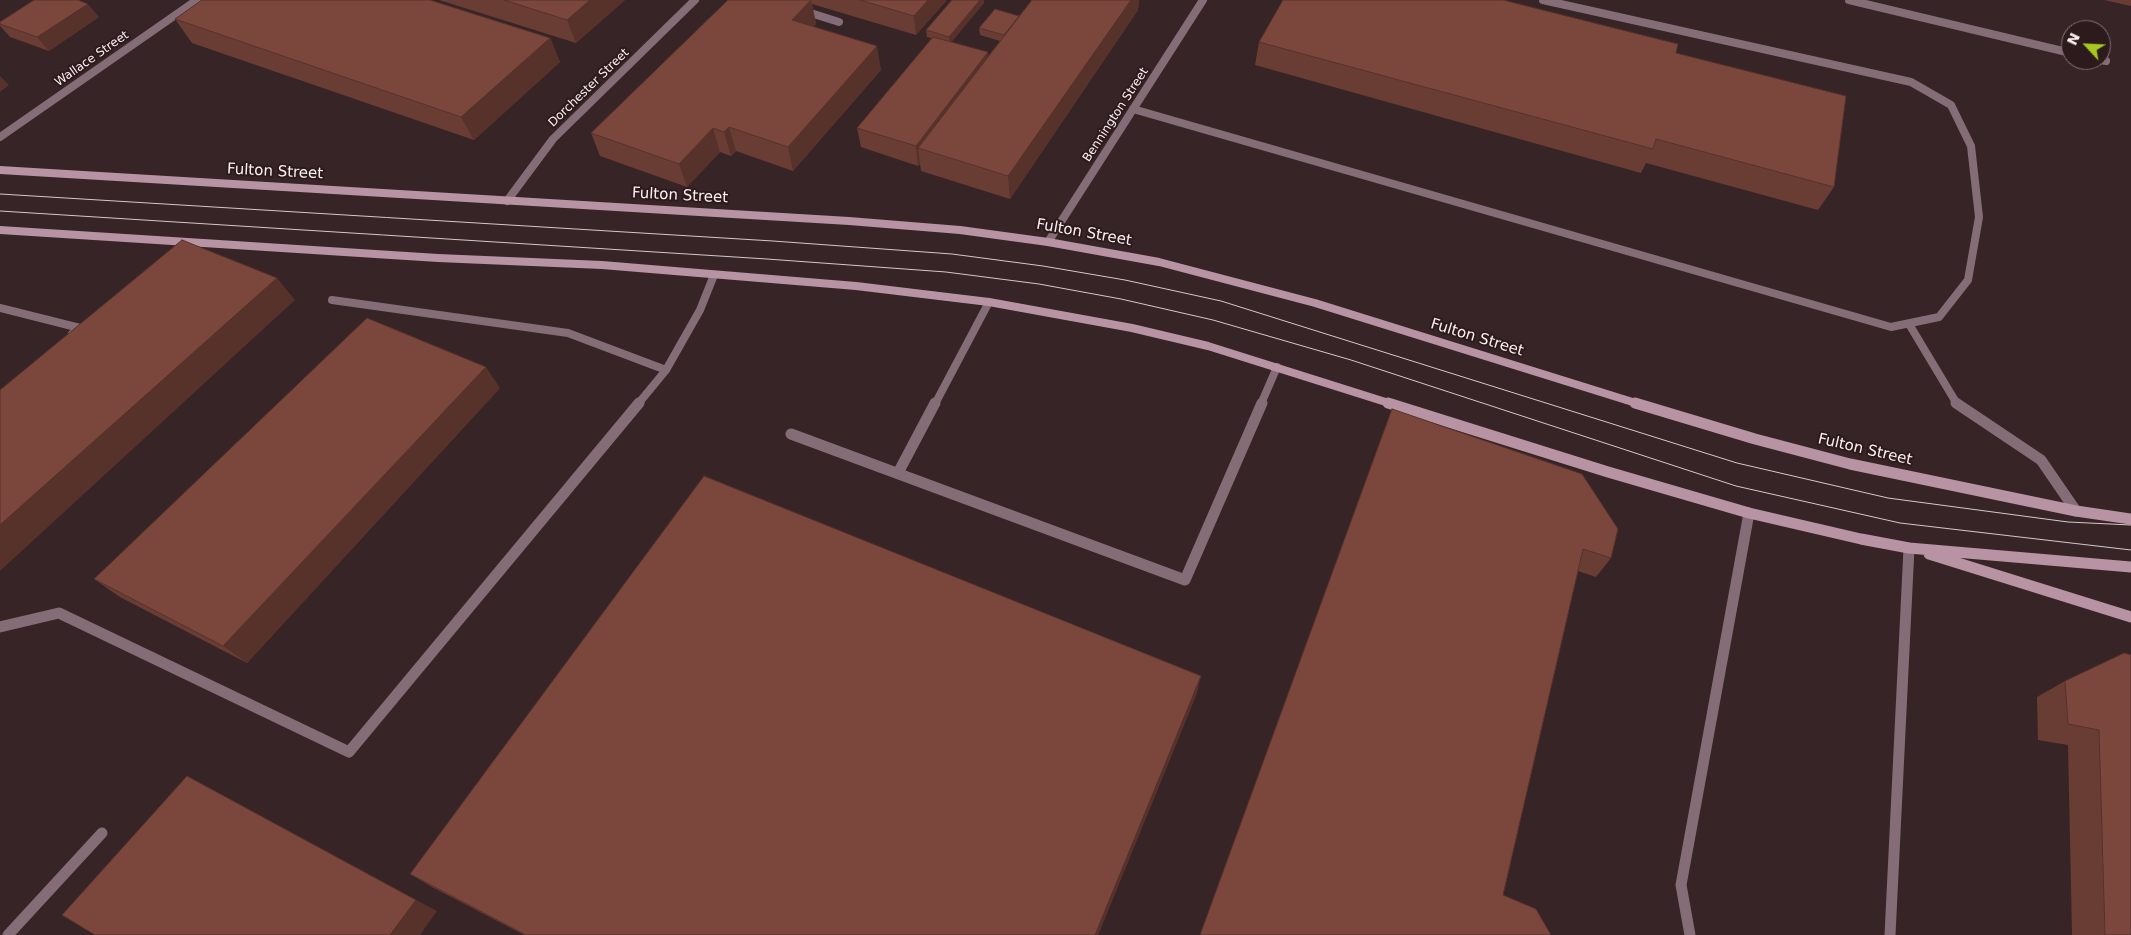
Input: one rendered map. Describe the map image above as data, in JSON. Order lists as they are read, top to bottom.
{
  "streets": {
    "main road": ["Fulton Street"],
    "street": ["Wallace Street", "Dorchester Street", "Bennington Street"]
  },
  "crossings": [
    ["Dorchester Street", "Fulton Street"],
    ["Bennington Street", "Fulton Street"]
  ],
  "north": "top left"
}
